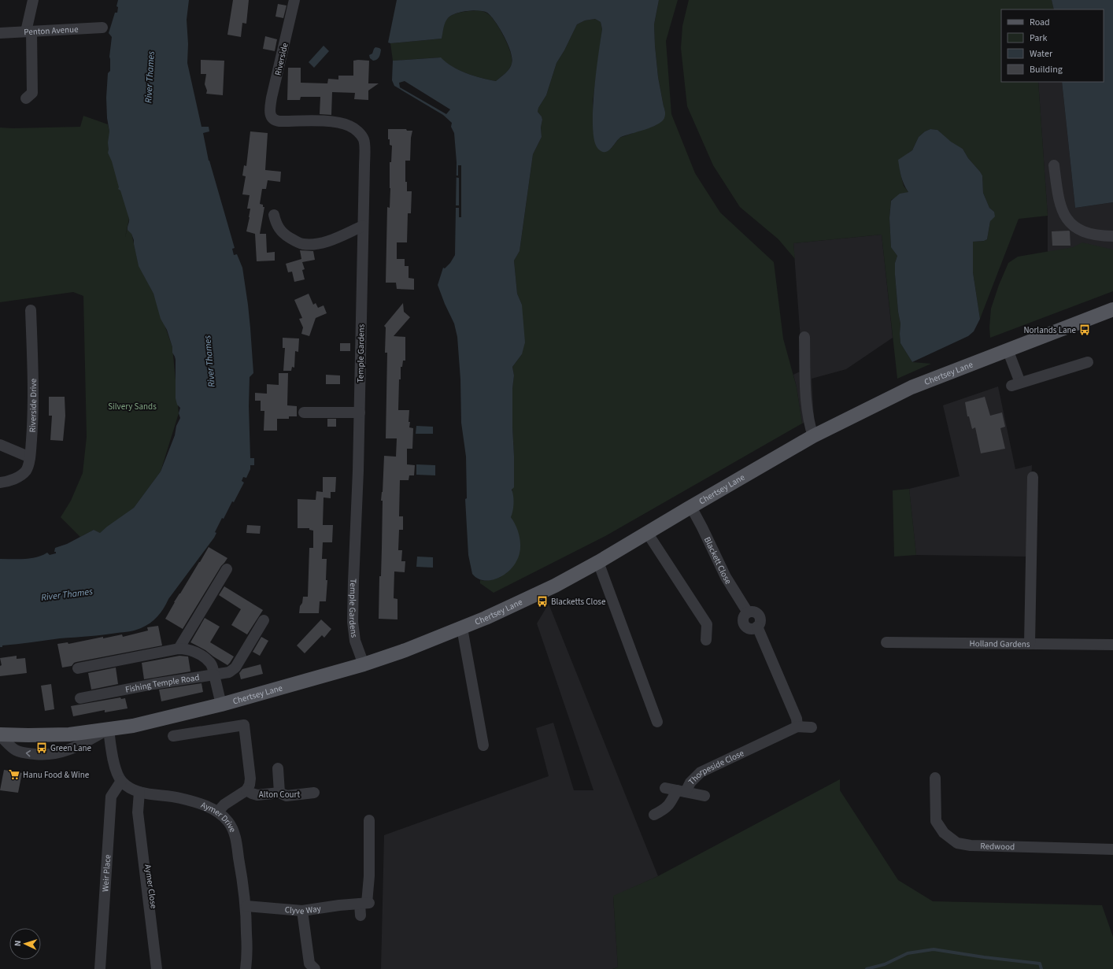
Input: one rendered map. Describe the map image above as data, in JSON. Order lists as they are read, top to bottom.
{
  "streets": {
    "main road": ["Chertsey Lane"],
    "street": [
      "Penton Avenue",
      "Riverside",
      "Temple Gardens",
      "Riverside Drive",
      "Blackett Close",
      "Holland Gardens",
      "Fishing Temple Road",
      "Thorpeside Close",
      "Alton Court",
      "Aymer Drive",
      "Redwood",
      "Weir Place",
      "Aymer Close",
      "Clyve Way"
    ]
  },
  "crossings": [
    ["Riverside", "Temple Gardens"],
    ["Temple Gardens", "Chertsey Lane"],
    ["Chertsey Lane", "Blackett Close"],
    ["Chertsey Lane", "Aymer Drive"],
    ["Blackett Close", "Thorpeside Close"],
    ["Alton Court", "Aymer Drive"],
    ["Aymer Drive", "Weir Place"],
    ["Aymer Drive", "Aymer Close"],
    ["Aymer Drive", "Clyve Way"]
  ],
  "water": ["River Thames"],
  "parks": ["Silvery Sands"],
  "places": {
    "bus stop": ["Norlands Lane", "Blacketts Close", "Green Lane"],
    "supermarket": ["Hanu Food & Wine"]
  },
  "legend": [
    "Road",
    "Park",
    "Water",
    "Building"
  ],
  "north": "left"
}
